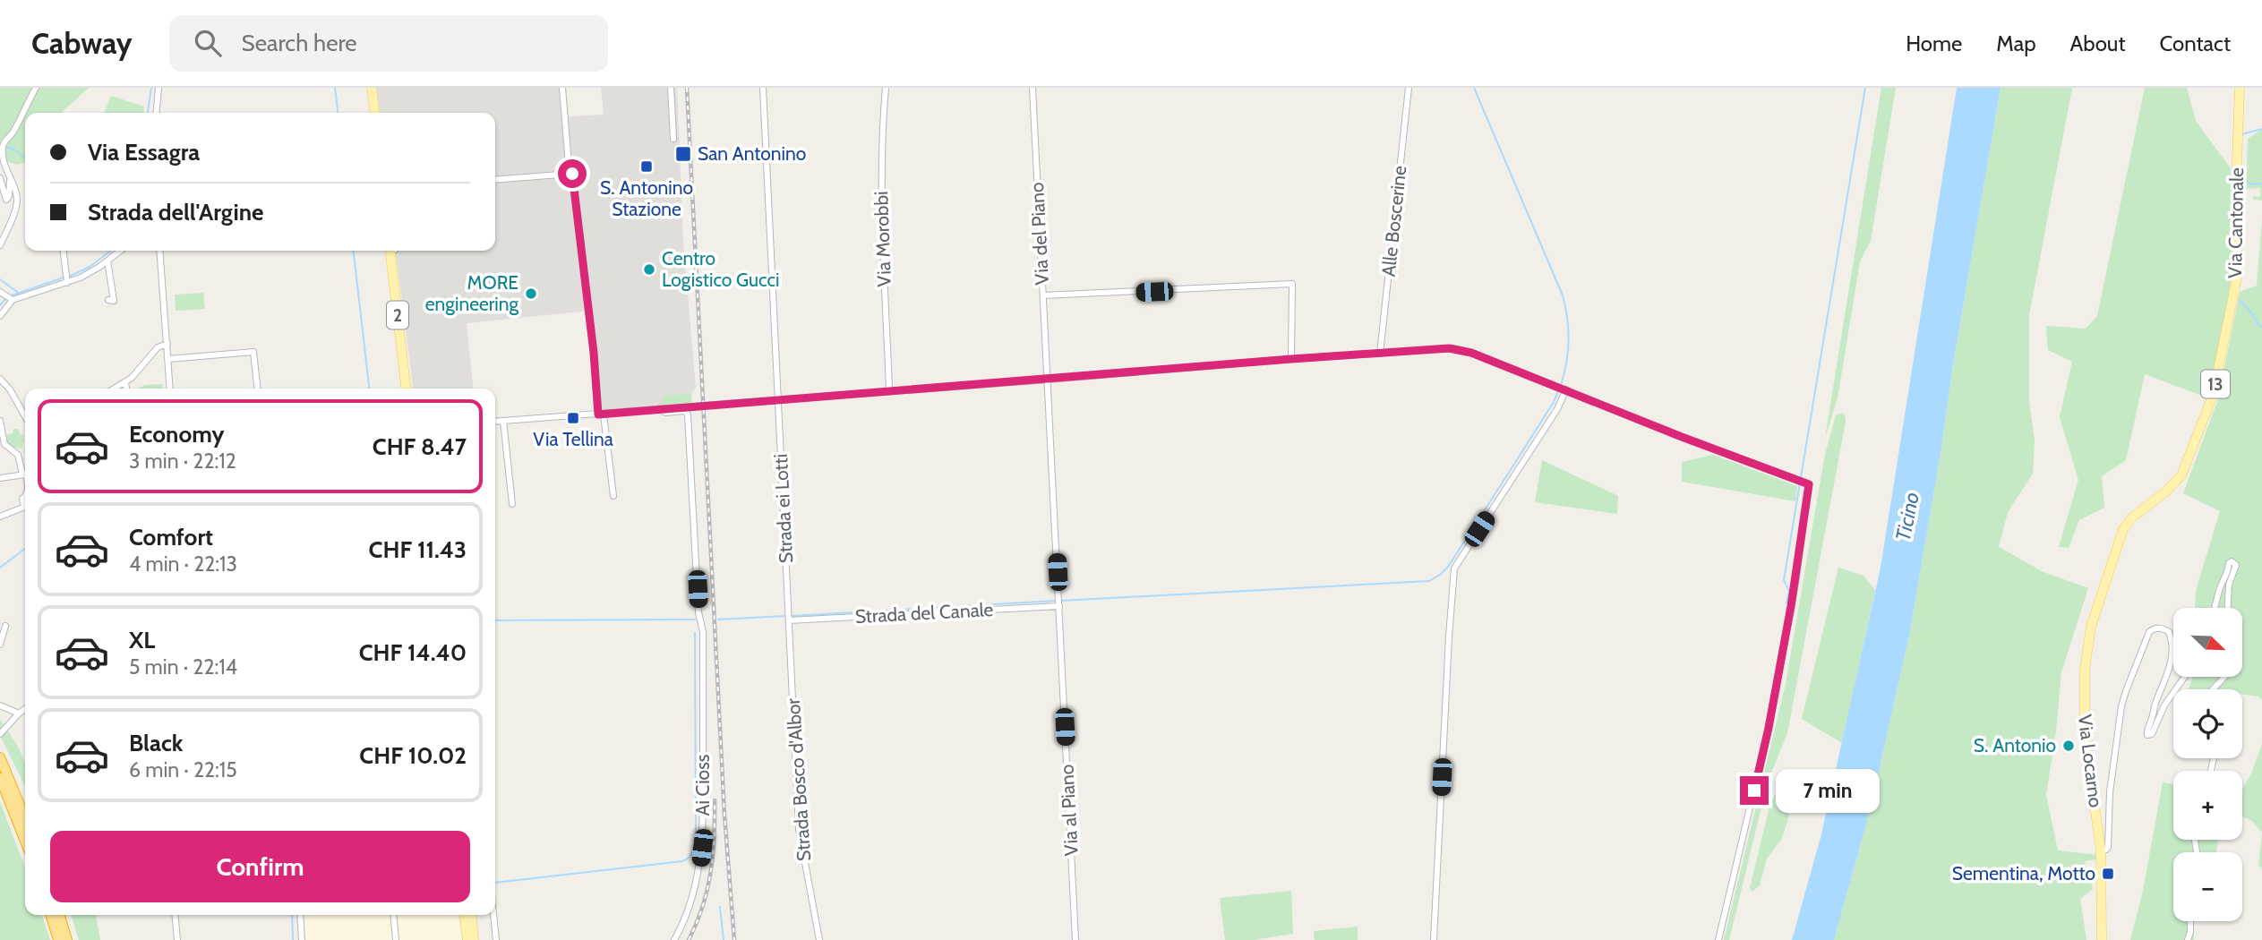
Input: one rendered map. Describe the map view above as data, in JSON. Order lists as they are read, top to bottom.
{
  "streets": {
    "main road": [
      "Via Cantonale",
      "2",
      "13",
      "Via Locarno"
    ],
    "street": [
      "Alle Boscerine",
      "Via del Piano",
      "Via Morobbi",
      "Strada ei Lotti",
      "Strada del Canale",
      "Strada Bosco d'Albor",
      "Ai Cioss",
      "Via al Piano"
    ]
  },
  "crossings": [
    ["Via Cantonale", "Via Locarno"],
    ["Via del Piano", "Via al Piano"],
    ["Strada ei Lotti", "Strada del Canale"],
    ["Strada ei Lotti", "Strada Bosco d'Albor"],
    ["Strada del Canale", "Strada Bosco d'Albor"],
    ["Strada del Canale", "Via al Piano"]
  ],
  "water": ["Ticino"],
  "places": {
    "transit": [
      "San Antonino",
      "S. Antonino Stazione",
      "Via Tellina",
      "Sementina, Motto"
    ],
    "other": ["Centro Logistico Gucci", "MORE engineering", "S. Antonio"]
  },
  "north": "bottom right",
  "page": {
    "header": "Cabway",
    "search": "Search here",
    "nav": [
      "Home",
      "Map",
      "About",
      "Contact"
    ],
    "banner": ["Via Essagra", "Strada dell'Argine"],
    "list": [
      {
        "name": "Economy",
        "note": "3 min · 22:12",
        "value": "CHF 8.47"
      },
      {
        "name": "Comfort",
        "note": "4 min · 22:13",
        "value": "CHF 11.43"
      },
      {
        "name": "XL",
        "note": "5 min · 22:14",
        "value": "CHF 14.40"
      },
      {
        "name": "Black",
        "note": "6 min · 22:15",
        "value": "CHF 10.02"
      }
    ],
    "map_buttons": ["+", "−"],
    "bubble": "7 min",
    "buttons": "Confirm"
  }
}
